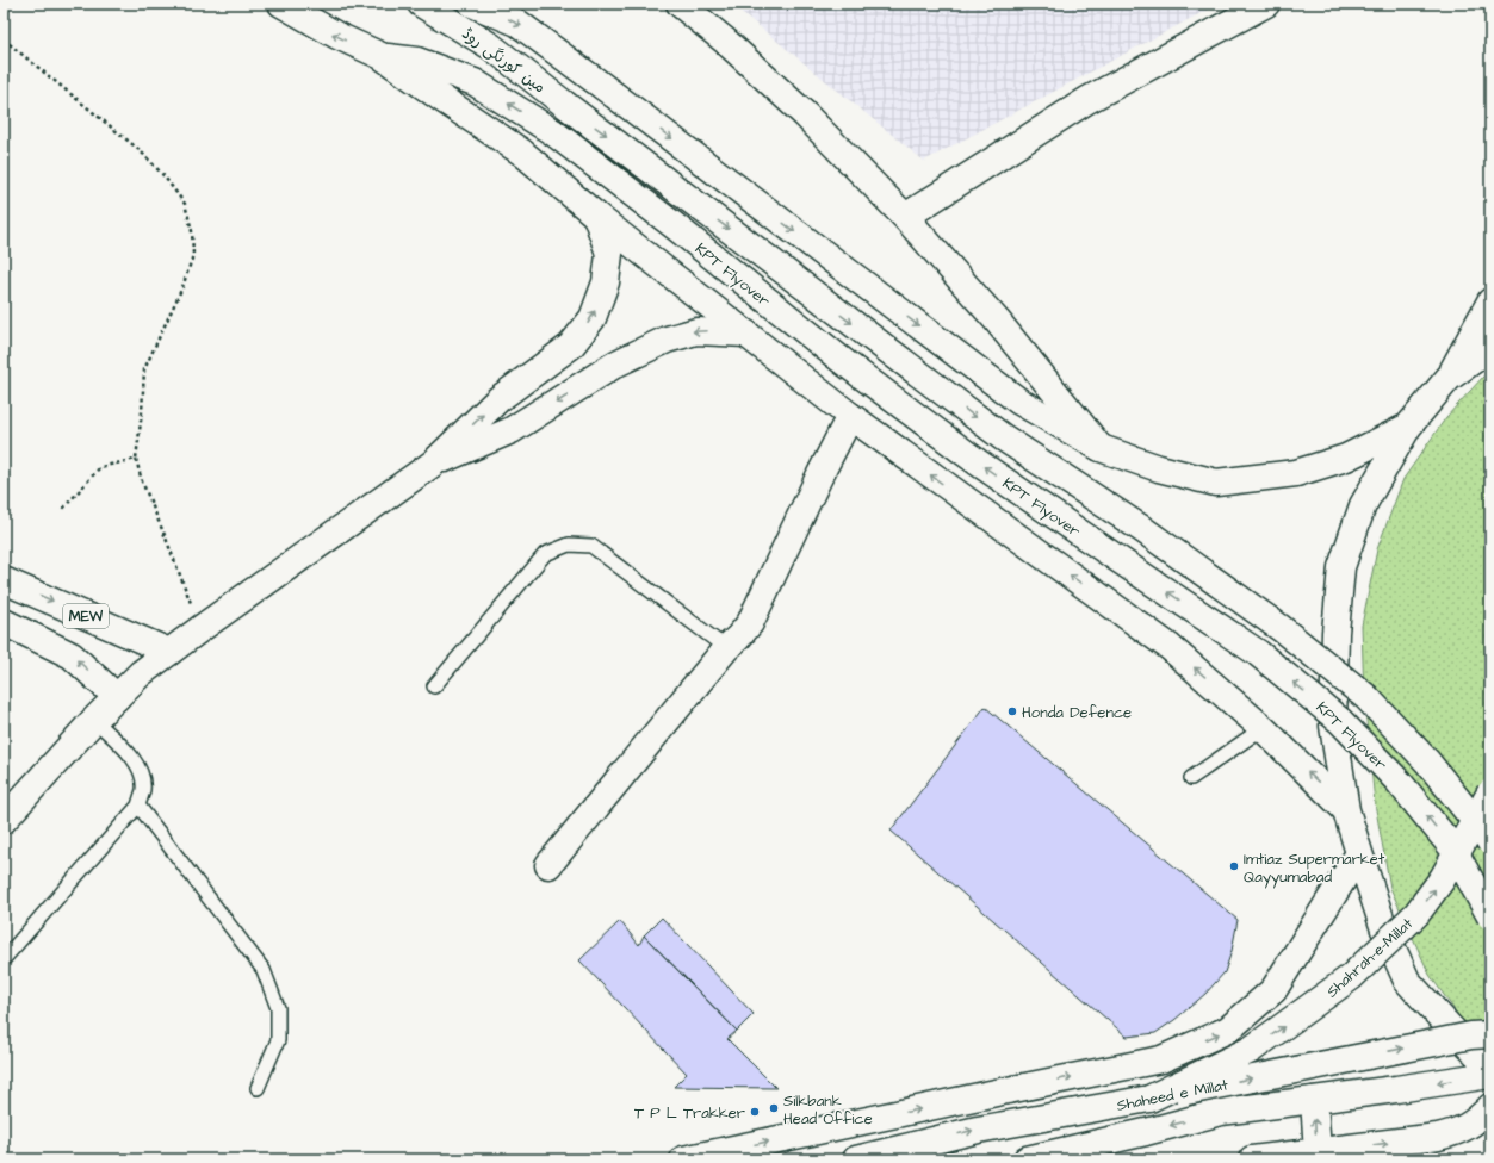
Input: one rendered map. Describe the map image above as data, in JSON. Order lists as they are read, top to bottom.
{
  "streets": {
    "main road": [
      "مین کورنگی روڈ",
      "KPT Flyover",
      "MEW",
      "Shahrah-e-Millat",
      "Shaheed e Millat"
    ]
  },
  "crossings": [
    ["مین کورنگی روڈ", "KPT Flyover"],
    ["Shahrah-e-Millat", "Shaheed e Millat"]
  ],
  "places": [
    "Honda Defence",
    "Imtiaz Supermarket Qayyumabad",
    "Silkbank Head Office",
    "T P L Trakker"
  ]
}
